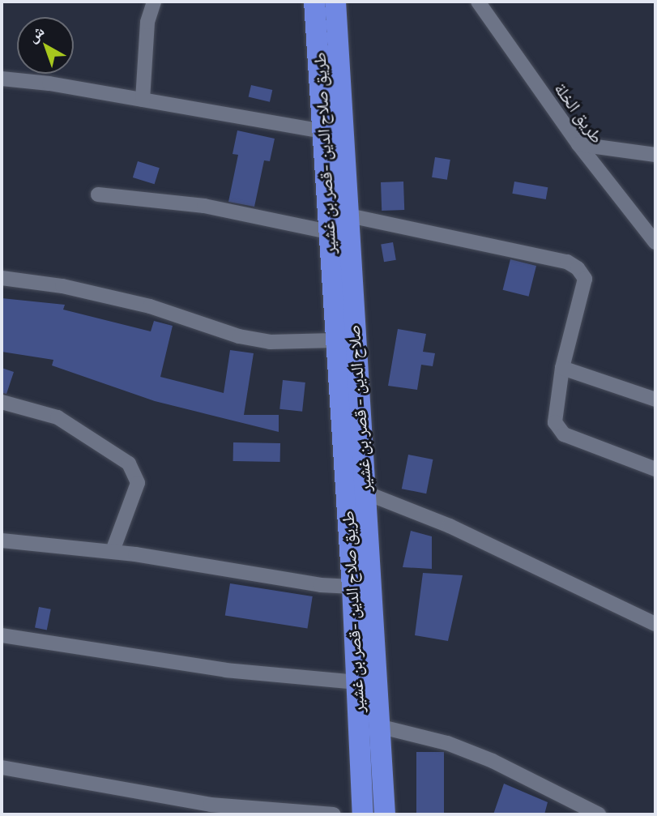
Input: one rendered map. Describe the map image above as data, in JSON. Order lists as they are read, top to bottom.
{
  "streets": {
    "highway": ["طريق صلاح الدين -قصر بن غشير", "صلاح الدين - قصر بن غشير"],
    "street": ["طريق الخلة"]
  },
  "north": "top left"
}
